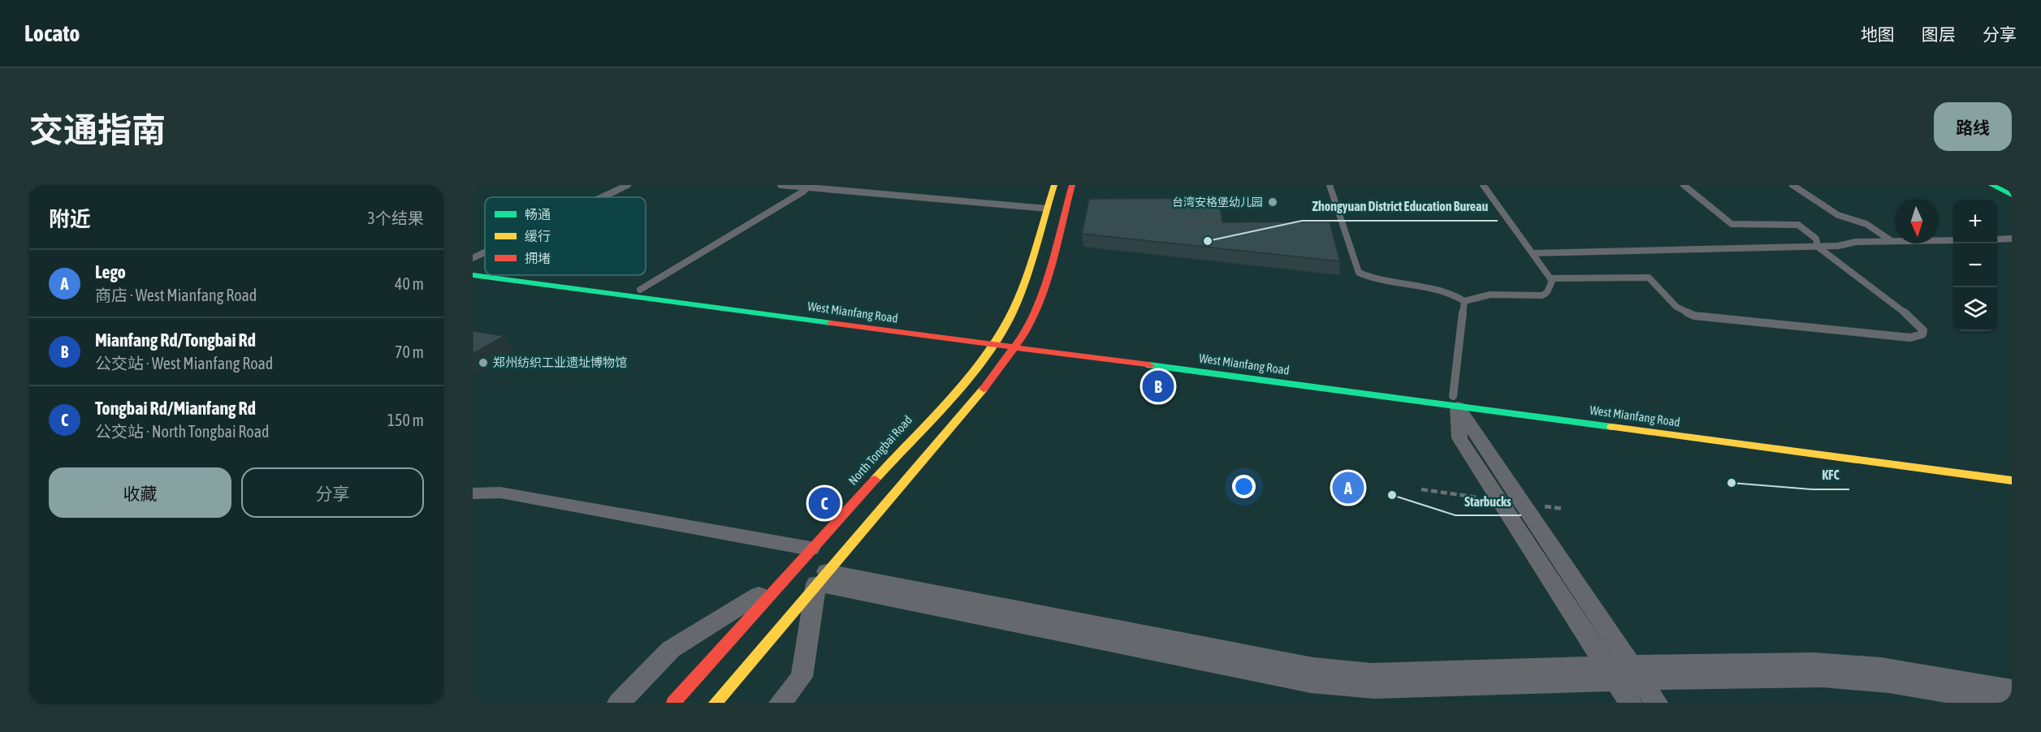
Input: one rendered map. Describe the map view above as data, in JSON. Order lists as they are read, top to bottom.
{
  "streets": {
    "street": ["West Mianfang Road", "North Tongbai Road"]
  },
  "crossings": [
    ["West Mianfang Road", "North Tongbai Road"]
  ],
  "places": [
    "台湾安格堡幼儿园",
    "Zhongyuan District Education Bureau",
    "郑州纺织工业遗址博物馆",
    "KFC",
    "Starbucks"
  ],
  "legend": ["畅通", "缓行", "拥堵"],
  "north": "bottom",
  "page": {
    "header": "Locato",
    "nav": ["地图", "图层", "分享"],
    "title": "交通指南",
    "buttons": [
      "路线",
      ["收藏", "分享"]
    ],
    "heading": ["附近", "3个结果"],
    "map_buttons": ["+", "−"],
    "list": [
      {
        "mark": "A",
        "name": "Lego",
        "note": "商店 · West Mianfang Road",
        "value": "40 m"
      },
      {
        "mark": "B",
        "name": "Mianfang Rd/Tongbai Rd",
        "note": "公交站 · West Mianfang Road",
        "value": "70 m"
      },
      {
        "mark": "C",
        "name": "Tongbai Rd/Mianfang Rd",
        "note": "公交站 · North Tongbai Road",
        "value": "150 m"
      }
    ],
    "pins": ["B", "A", "C"]
  }
}
